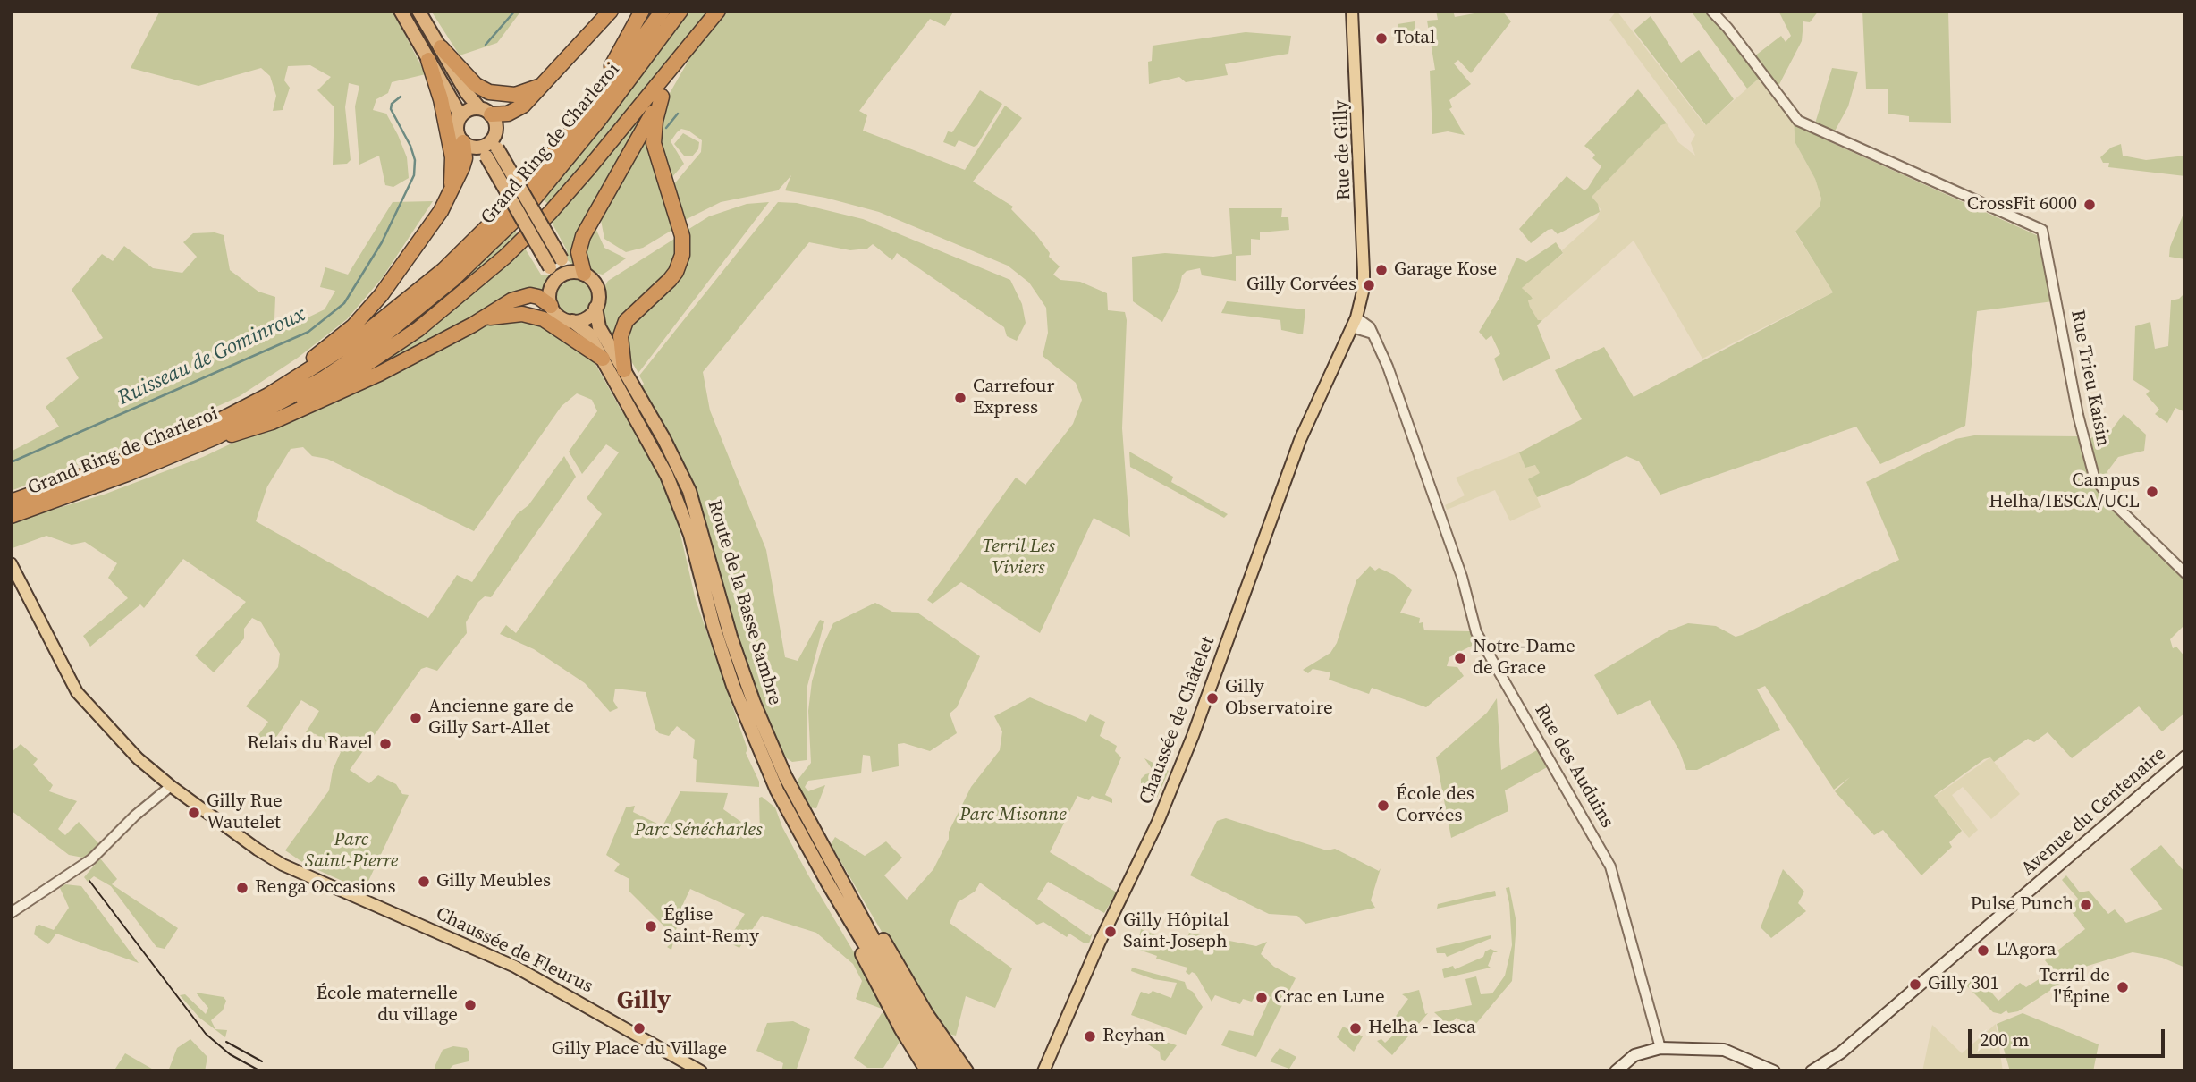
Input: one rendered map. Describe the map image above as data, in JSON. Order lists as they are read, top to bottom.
{
  "streets": {
    "highway": ["Grand Ring de Charleroi", "Route de la Basse Sambre"],
    "main road": [
      "Rue de Gilly",
      "Chaussée de Châtelet",
      "Avenue du Centenaire",
      "Chaussée de Fleurus"
    ],
    "street": ["Rue Trieu Kaisin", "Rue des Auduins"]
  },
  "crossings": [
    ["Rue de Gilly", "Chaussée de Châtelet"],
    ["Rue de Gilly", "Rue des Auduins"],
    ["Chaussée de Châtelet", "Rue des Auduins"]
  ],
  "districts": ["Gilly"],
  "water": ["Ruisseau de Gominroux"],
  "parks": [
    "Terril Les Viviers",
    "Parc Misonne",
    "Parc Sénécharles",
    "Parc Saint-Pierre"
  ],
  "places": [
    "Total",
    "CrossFit 6000",
    "Garage Kose",
    "Gilly Corvées",
    "Carrefour Express",
    "Campus Helha/IESCA/UCL",
    "Notre-Dame de Grace",
    "Gilly Observatoire",
    "Ancienne gare de Gilly Sart-Allet",
    "Relais du Ravel",
    "École des Corvées",
    "Gilly Rue Wautelet",
    "Gilly Meubles",
    "Renga Occasions",
    "Pulse Punch",
    "Église Saint-Remy",
    "Gilly Hôpital Saint-Joseph",
    "L'Agora",
    "Gilly 301",
    "Terril de l'Épine",
    "Crac en Lune",
    "École maternelle du village",
    "Gilly Place du Village",
    "Helha - Iesca",
    "Reyhan"
  ],
  "scale_bar": "200 m"
}
